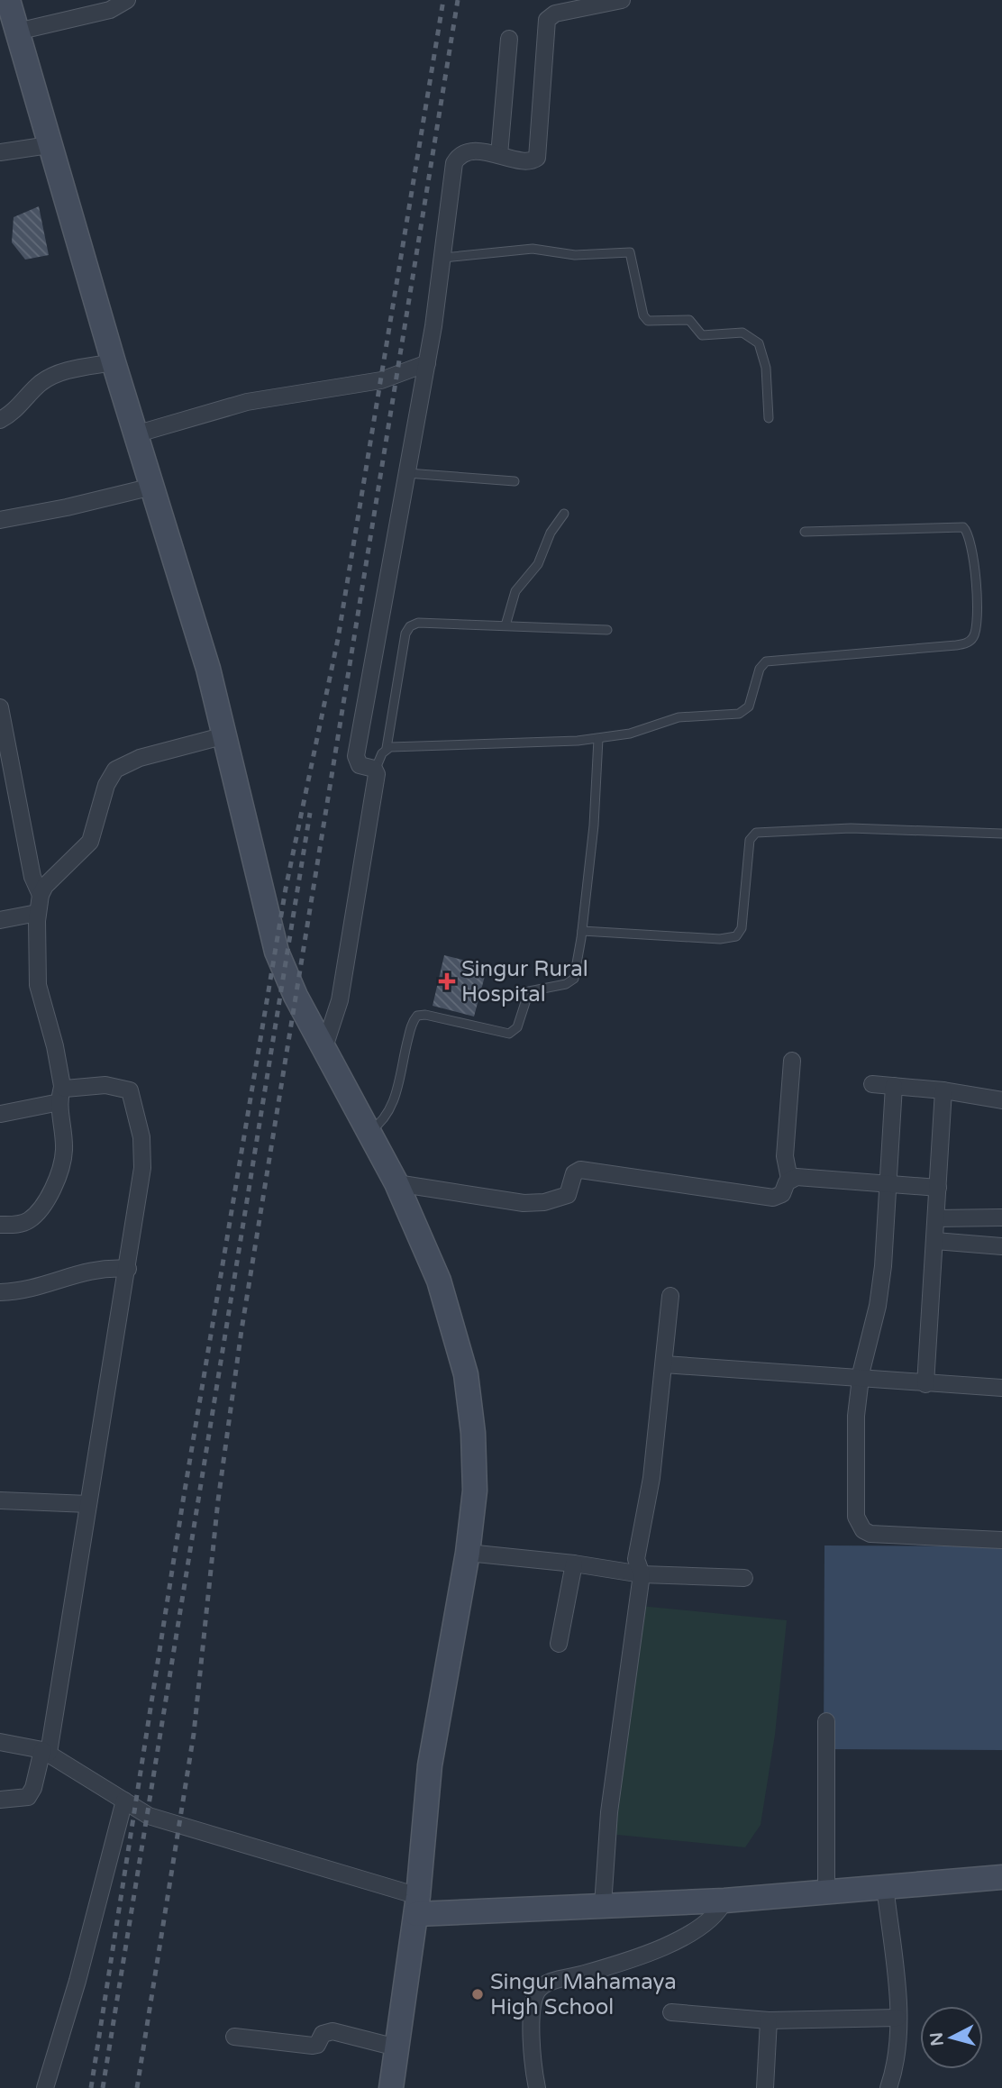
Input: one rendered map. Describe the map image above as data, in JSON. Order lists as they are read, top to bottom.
{
  "places": {
    "health": ["Singur Rural Hospital"],
    "other": ["Singur Mahamaya High School"]
  },
  "north": "left"
}
